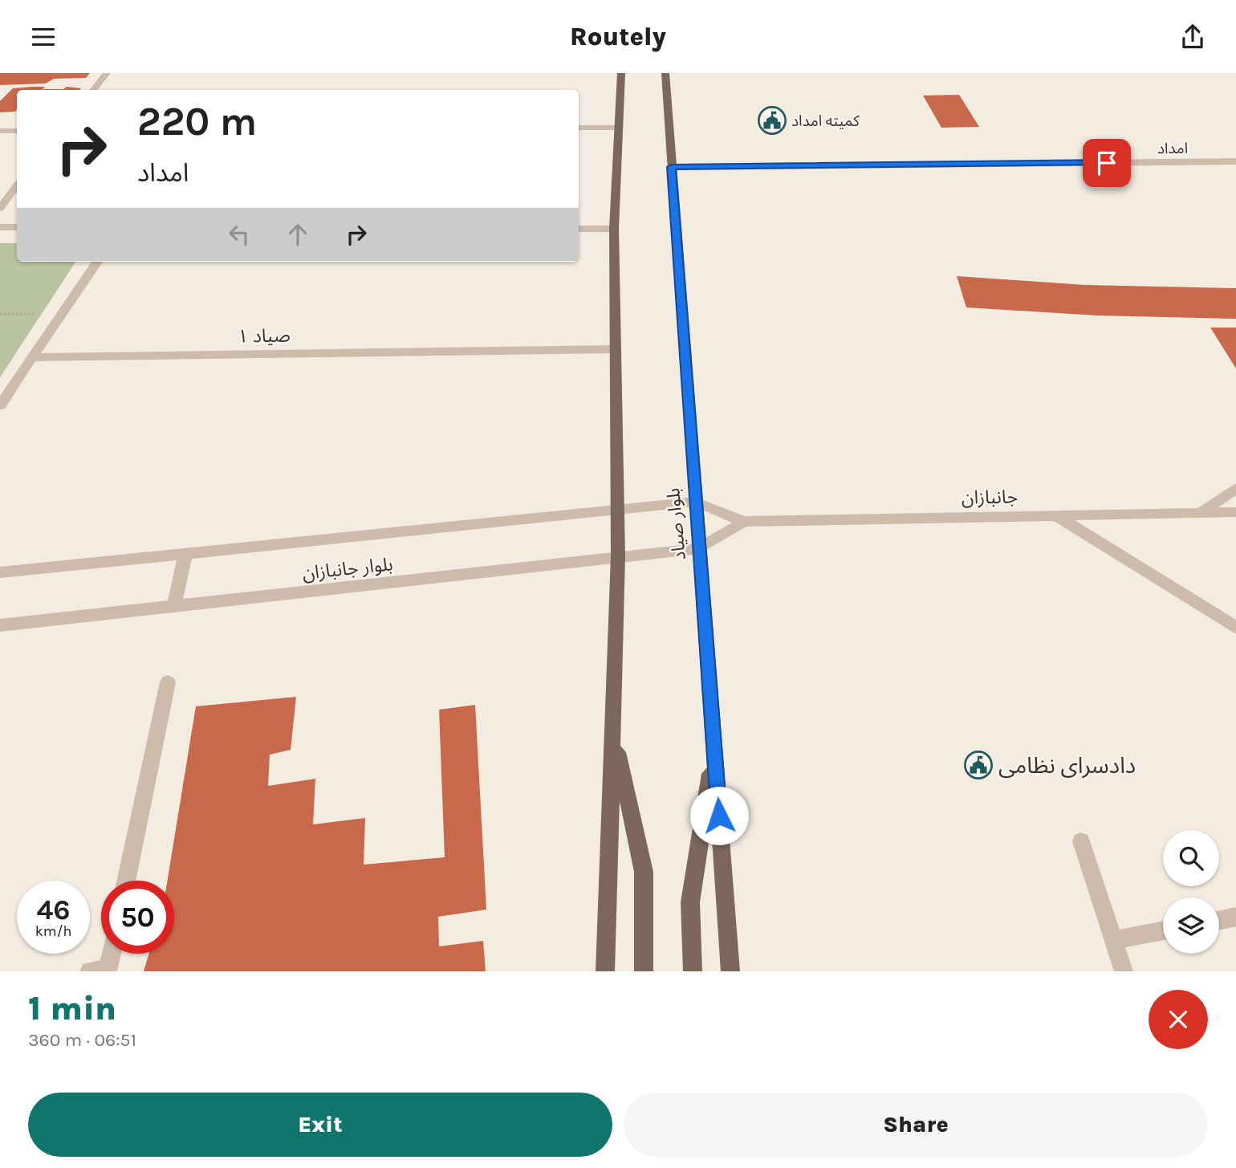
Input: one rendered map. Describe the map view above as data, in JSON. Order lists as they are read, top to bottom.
{
  "streets": {
    "main road": ["بلوار صیاد"],
    "street": [
      "امداد",
      "صیاد ۱",
      "جانبازان",
      "بلوار جانبازان"
    ]
  },
  "crossings": [
    ["امداد", "بلوار صیاد"],
    ["جانبازان", "بلوار صیاد"],
    ["جانبازان", "بلوار جانبازان"],
    ["بلوار صیاد", "بلوار جانبازان"]
  ],
  "places": {
    "public building": ["کمیته امداد", "دادسرای نظامی"]
  },
  "page": {
    "header": "Routely",
    "turn": ["220 m", "امداد"],
    "speed": "46 km/h",
    "limit": "50",
    "heading": ["1 min", "360 m · 06:51"],
    "buttons": ["Exit", "Share"]
  }
}
